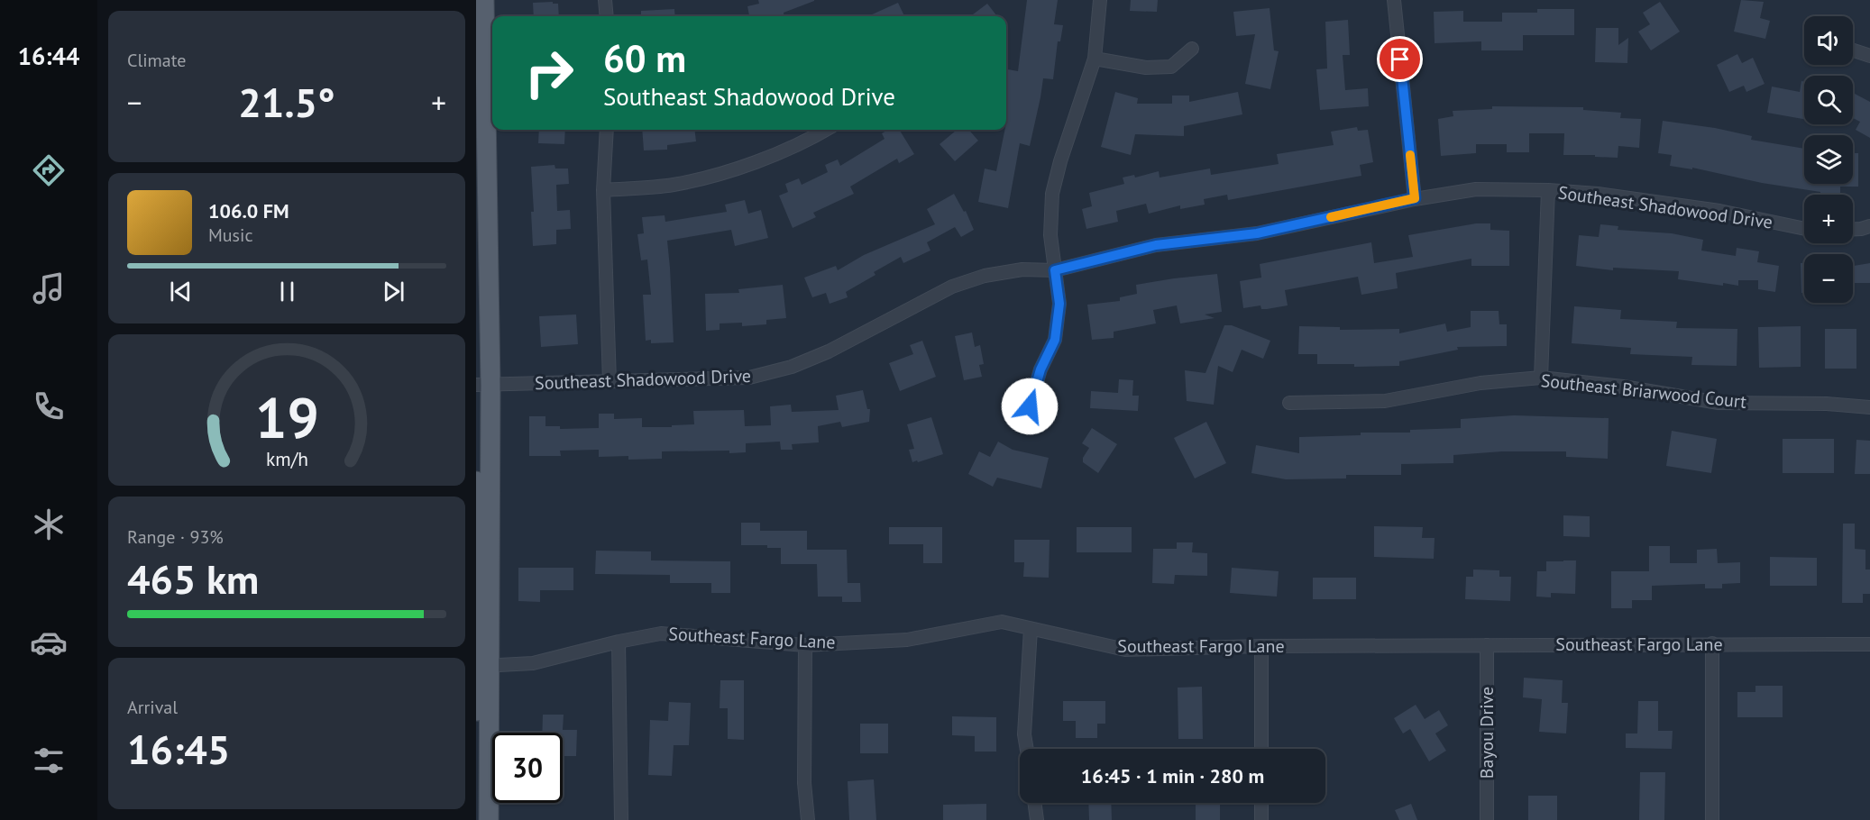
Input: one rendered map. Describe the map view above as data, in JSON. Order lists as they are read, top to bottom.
{
  "streets": {
    "street": [
      "Southeast Shadowood Drive",
      "Southeast Briarwood Court",
      "Southeast Fargo Lane",
      "Bayou Drive"
    ]
  },
  "crossings": [
    ["Southeast Fargo Lane", "Bayou Drive"]
  ],
  "page": {
    "tabs": "16:44",
    "tile": [
      "Climate",
      ["Range · 93%", "465 km"],
      ["Arrival", "16:45"]
    ],
    "map_buttons": ["+", "−"],
    "turn": ["60 m", "Southeast Shadowood Drive"],
    "heat": ["−", "21.5°", "+"],
    "song": ["106.0 FM", "Music"],
    "limit": "30",
    "trip": "16:45 · 1 min · 280 m",
    "gauge": ["19", "km/h"]
  }
}
